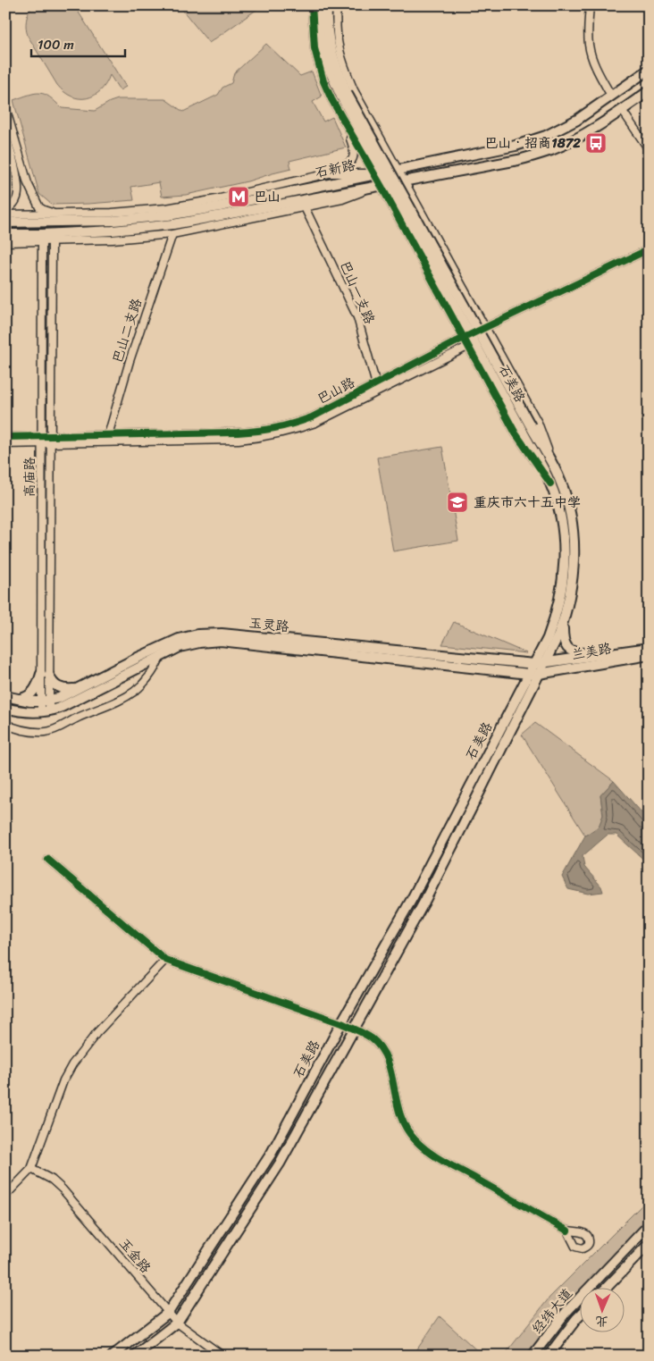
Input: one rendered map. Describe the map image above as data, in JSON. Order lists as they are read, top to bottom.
{
  "streets": {
    "main road": [
      "石新路",
      "石美路",
      "玉灵路",
      "兰美路",
      "经纬大道"
    ],
    "street": [
      "巴山一支路",
      "巴山二支路",
      "巴山路",
      "高庙路",
      "玉金路"
    ]
  },
  "crossings": [
    ["巴山一支路", "巴山路"],
    ["巴山二支路", "巴山路"],
    ["石美路", "玉灵路"],
    ["石美路", "兰美路"],
    ["石美路", "玉金路"],
    ["巴山路", "高庙路"],
    ["高庙路", "玉灵路"],
    ["玉灵路", "兰美路"]
  ],
  "places": {
    "bus stop": ["巴山‧招商1872"],
    "metro station": ["巴山"],
    "school or university": ["重庆市六十五中学"]
  },
  "scale_bar": "100 m",
  "north": "bottom"
}
